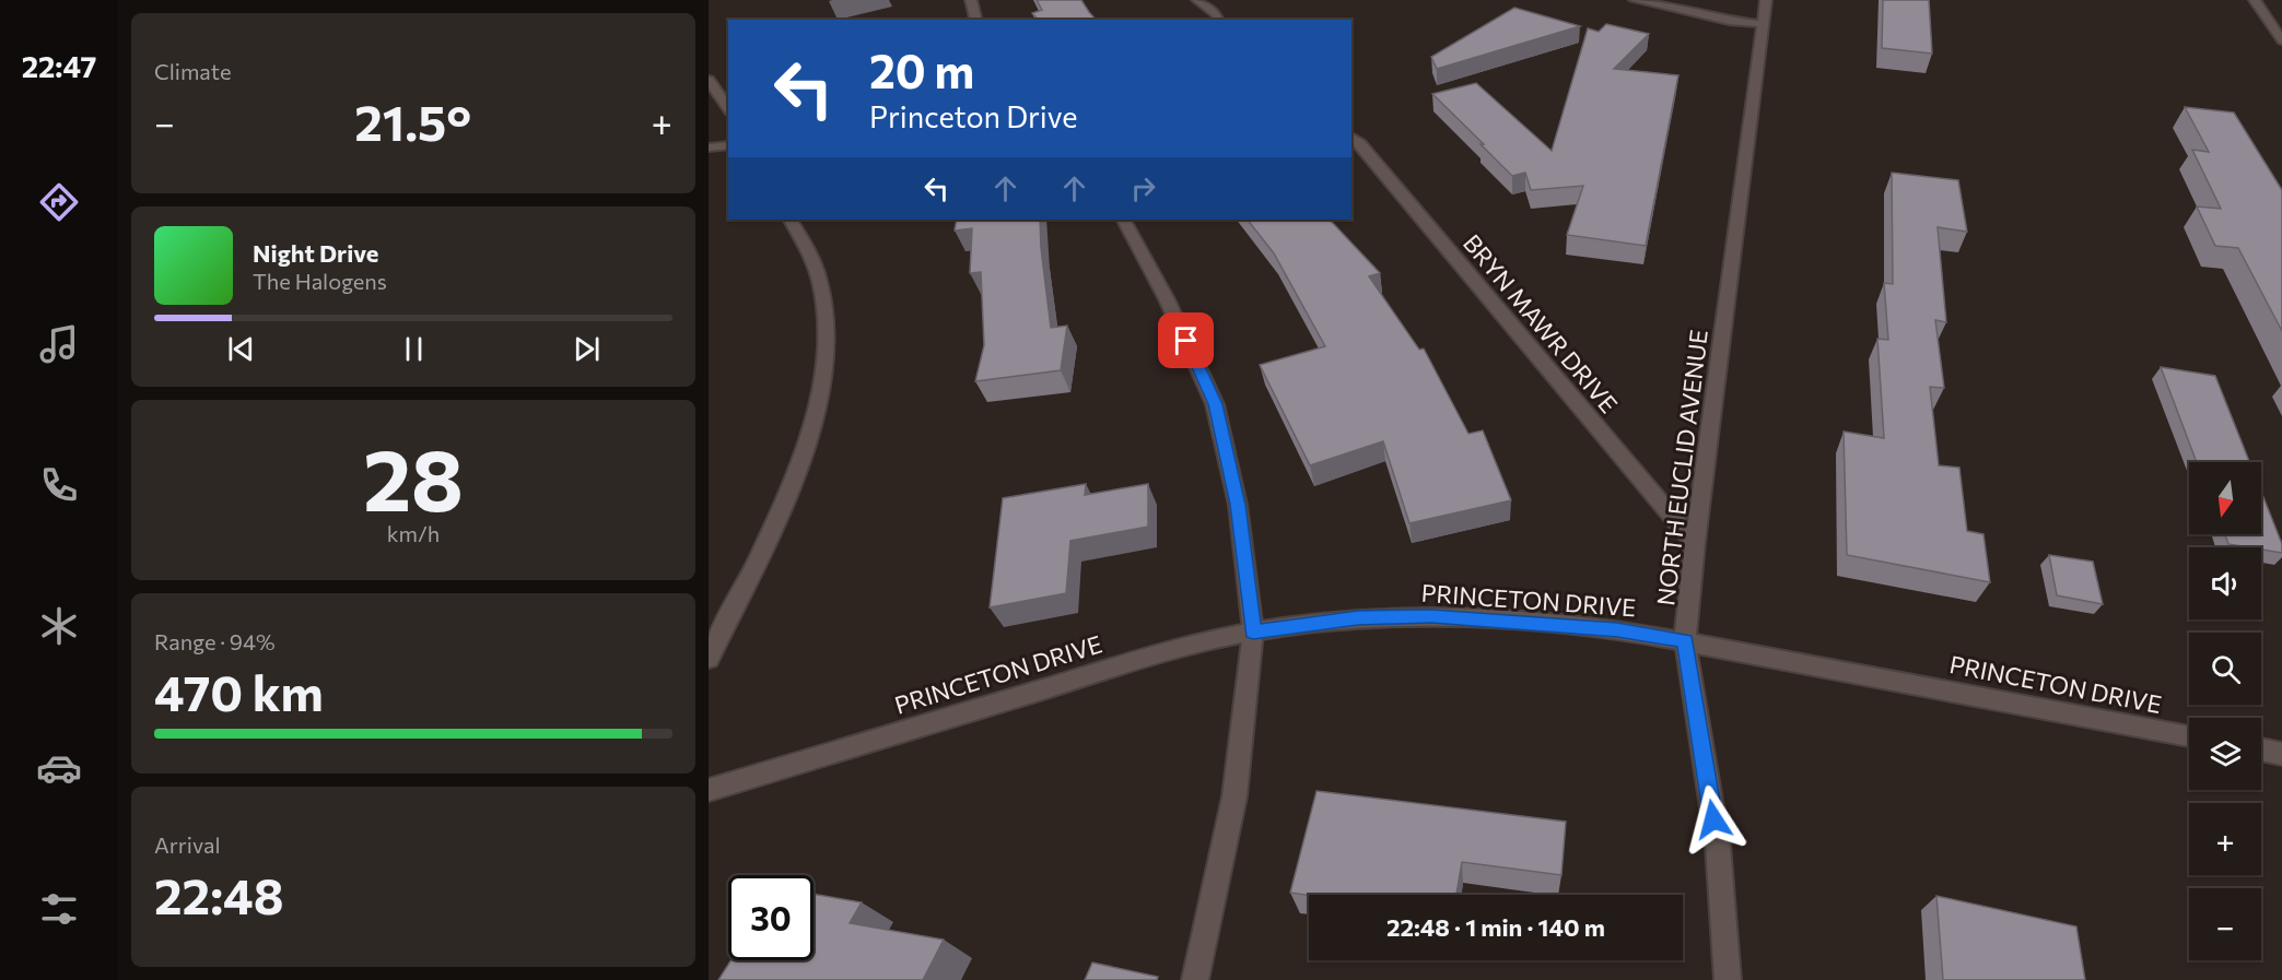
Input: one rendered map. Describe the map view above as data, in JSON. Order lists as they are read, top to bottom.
{
  "streets": {
    "street": ["BRYN MAWR DRIVE", "NORTH EUCLID AVENUE", "PRINCETON DRIVE"]
  },
  "crossings": [
    ["BRYN MAWR DRIVE", "NORTH EUCLID AVENUE"],
    ["NORTH EUCLID AVENUE", "PRINCETON DRIVE"]
  ],
  "north": "bottom",
  "page": {
    "tabs": "22:47",
    "tile": [
      "Climate",
      ["28", "km/h"],
      ["Range · 94%", "470 km"],
      ["Arrival", "22:48"]
    ],
    "turn": ["20 m", "Princeton Drive"],
    "heat": ["−", "21.5°", "+"],
    "song": ["Night Drive", "The Halogens"],
    "map_buttons": ["+", "−"],
    "limit": "30",
    "trip": "22:48 · 1 min · 140 m"
  }
}
